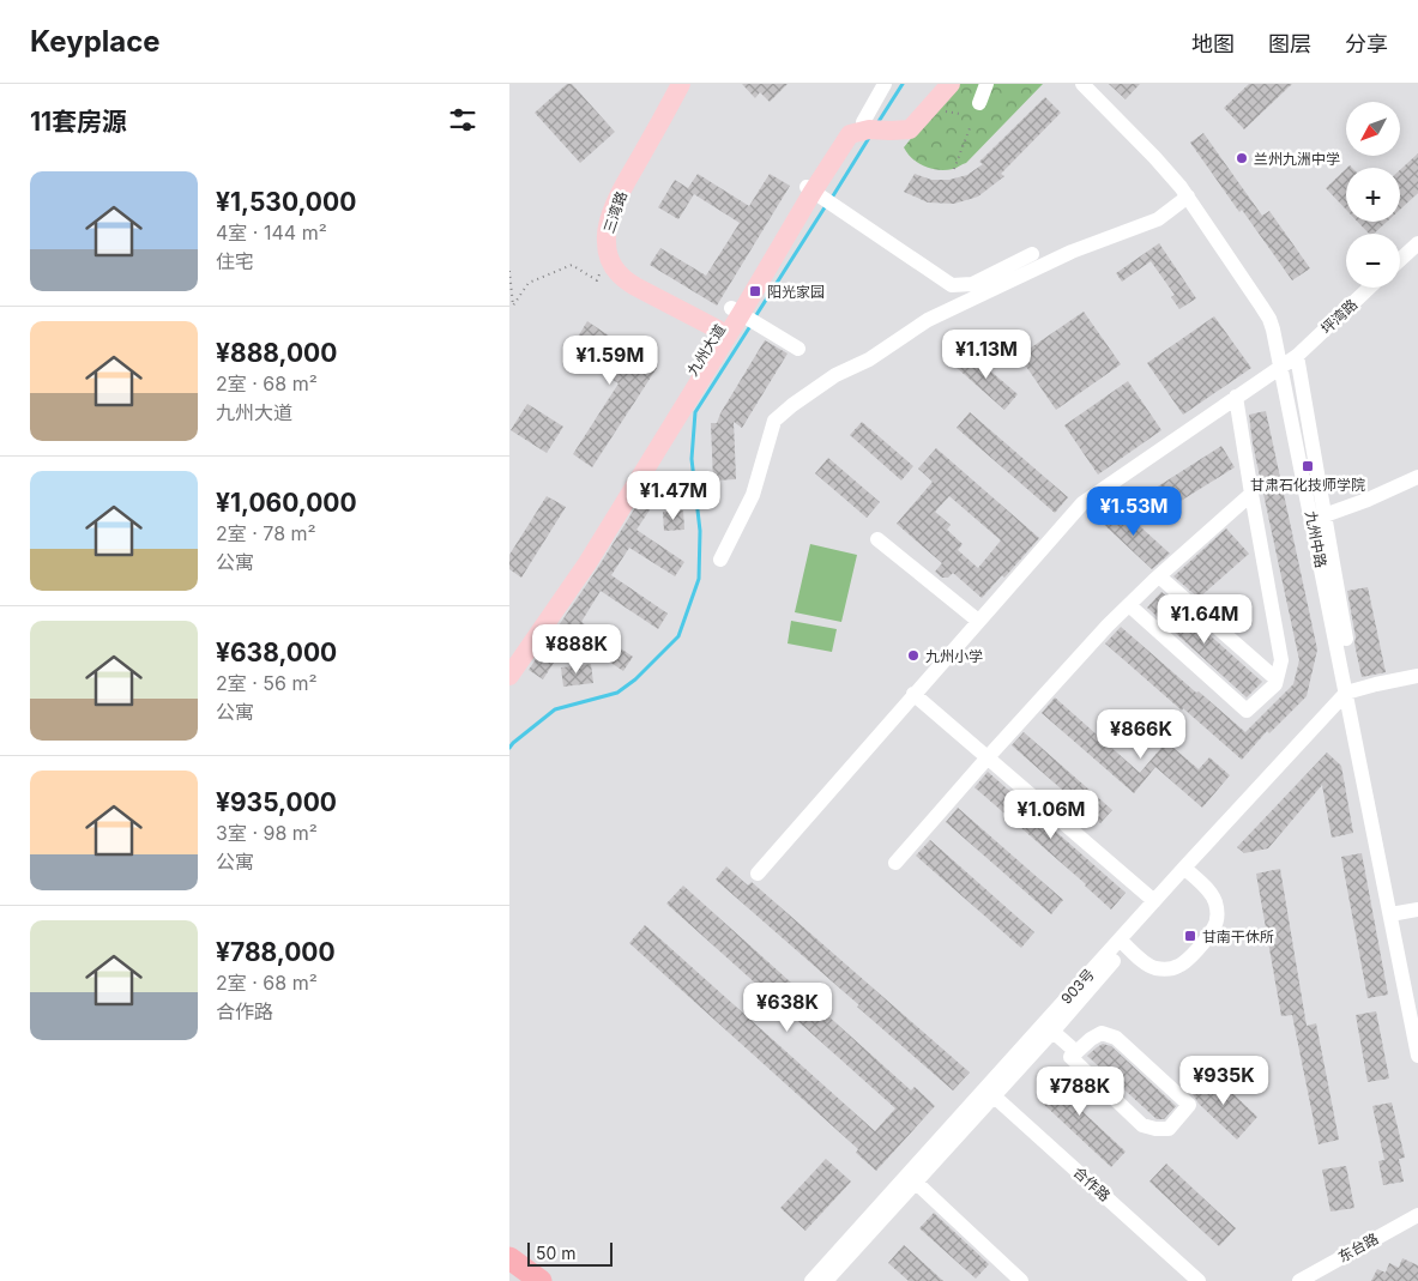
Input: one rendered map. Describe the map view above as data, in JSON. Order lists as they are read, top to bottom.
{
  "streets": {
    "main road": ["三湾路", "九州大道"],
    "street": [
      "坪湾路",
      "九州中路",
      "903号",
      "合作路",
      "东台路"
    ]
  },
  "crossings": [
    ["三湾路", "九州大道"],
    ["坪湾路", "九州中路"],
    ["九州中路", "903号"],
    ["903号", "合作路"]
  ],
  "places": {
    "other": ["兰州九洲中学", "九州小学"],
    "transit": ["阳光家园", "甘肃石化技师学院", "甘南干休所"]
  },
  "scale_bar": "50 m",
  "north": "bottom left",
  "page": {
    "header": "Keyplace",
    "nav": ["地图", "图层", "分享"],
    "heading": "11套房源",
    "map_buttons": ["+", "−"],
    "list": [
      {
        "name": "¥1,530,000",
        "note": "4室 · 144 m² · 住宅"
      },
      {
        "name": "¥888,000",
        "note": "2室 · 68 m² · 九州大道"
      },
      {
        "name": "¥1,060,000",
        "note": "2室 · 78 m² · 公寓"
      },
      {
        "name": "¥638,000",
        "note": "2室 · 56 m² · 公寓"
      },
      {
        "name": "¥935,000",
        "note": "3室 · 98 m² · 公寓"
      },
      {
        "name": "¥788,000",
        "note": "2室 · 68 m² · 合作路"
      }
    ],
    "price": [
      "¥1.13M",
      "¥1.59M",
      "¥1.47M",
      "¥1.53M",
      "¥1.64M",
      "¥888K",
      "¥866K",
      "¥1.06M",
      "¥638K",
      "¥935K",
      "¥788K"
    ],
    "scale": "50 m"
  }
}
